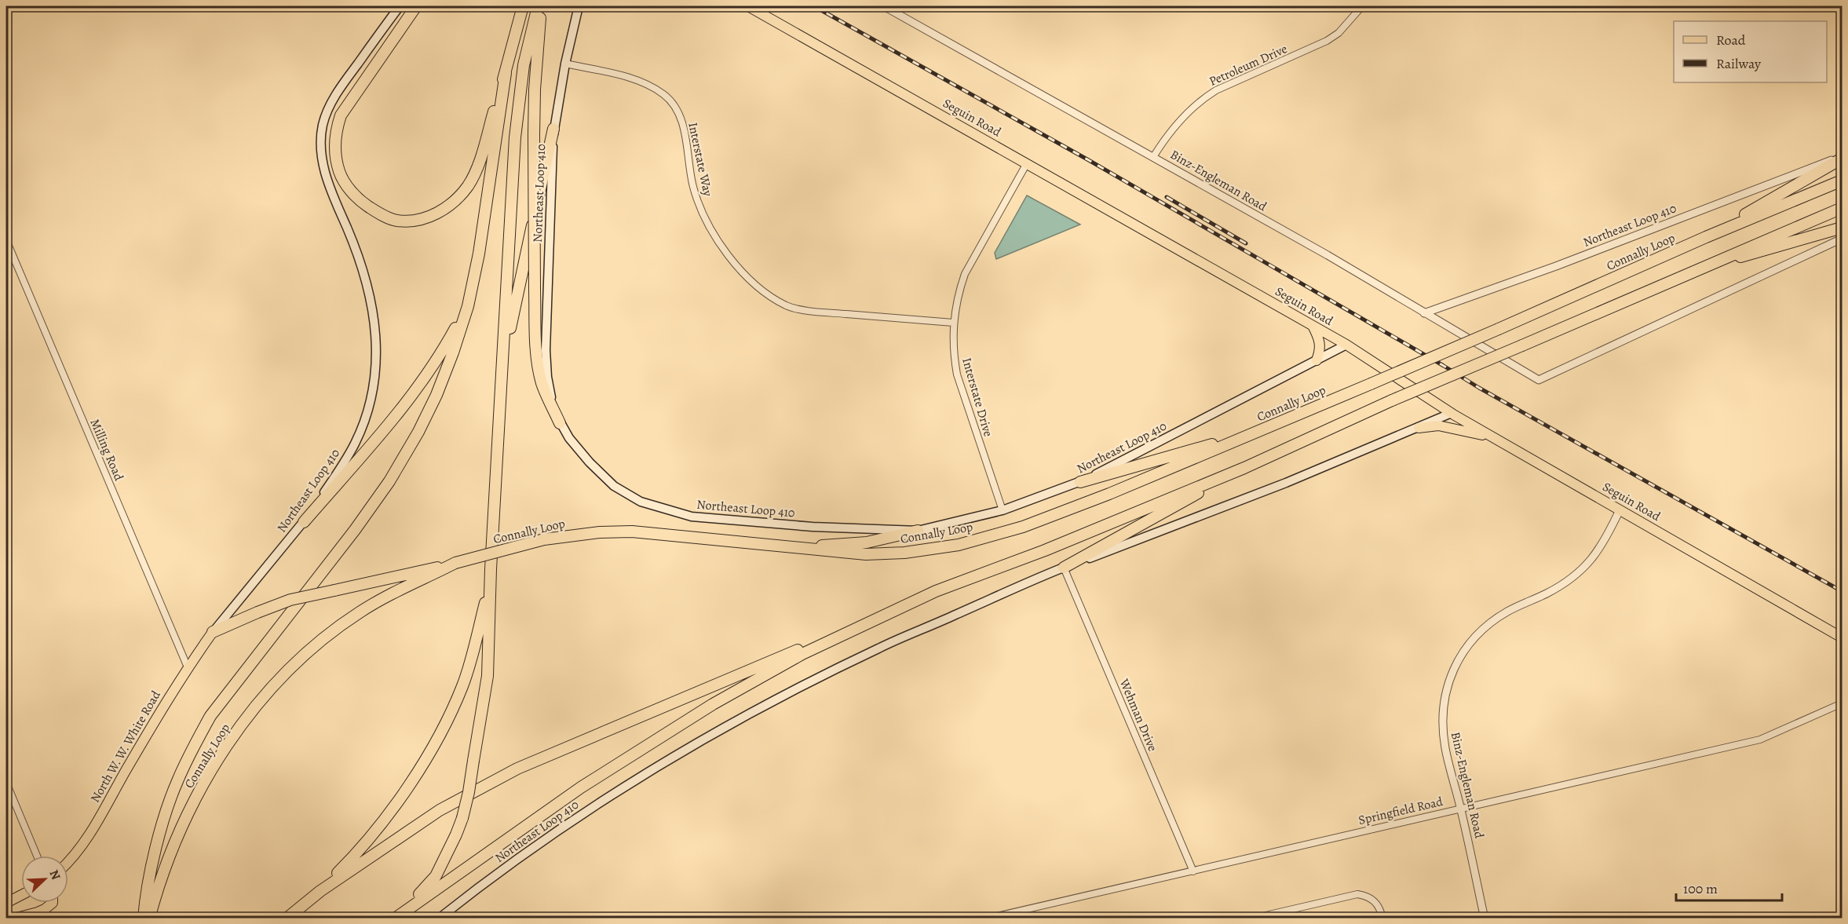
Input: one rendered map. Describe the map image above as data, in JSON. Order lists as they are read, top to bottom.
{
  "streets": {
    "highway": ["Connally Loop"],
    "main road": ["Seguin Road", "Northeast Loop 410", "North W. W. White Road"],
    "street": [
      "Petroleum Drive",
      "Interstate Way",
      "Binz-Engleman Road",
      "Interstate Drive",
      "Milling Road",
      "Wehman Drive",
      "Springfield Road"
    ]
  },
  "crossings": [
    ["Petroleum Drive", "Binz-Engleman Road"],
    ["Seguin Road", "Binz-Engleman Road"],
    ["Seguin Road", "Northeast Loop 410"],
    ["Seguin Road", "Interstate Drive"],
    ["Interstate Way", "Northeast Loop 410"],
    ["Interstate Way", "Interstate Drive"],
    ["Binz-Engleman Road", "Northeast Loop 410"],
    ["Binz-Engleman Road", "Springfield Road"],
    ["Northeast Loop 410", "Interstate Drive"],
    ["Northeast Loop 410", "Wehman Drive"],
    ["Northeast Loop 410", "North W. W. White Road"],
    ["Milling Road", "North W. W. White Road"],
    ["Wehman Drive", "Springfield Road"]
  ],
  "legend": ["Road", "Railway"],
  "scale_bar": "100 m",
  "north": "top right"
}
